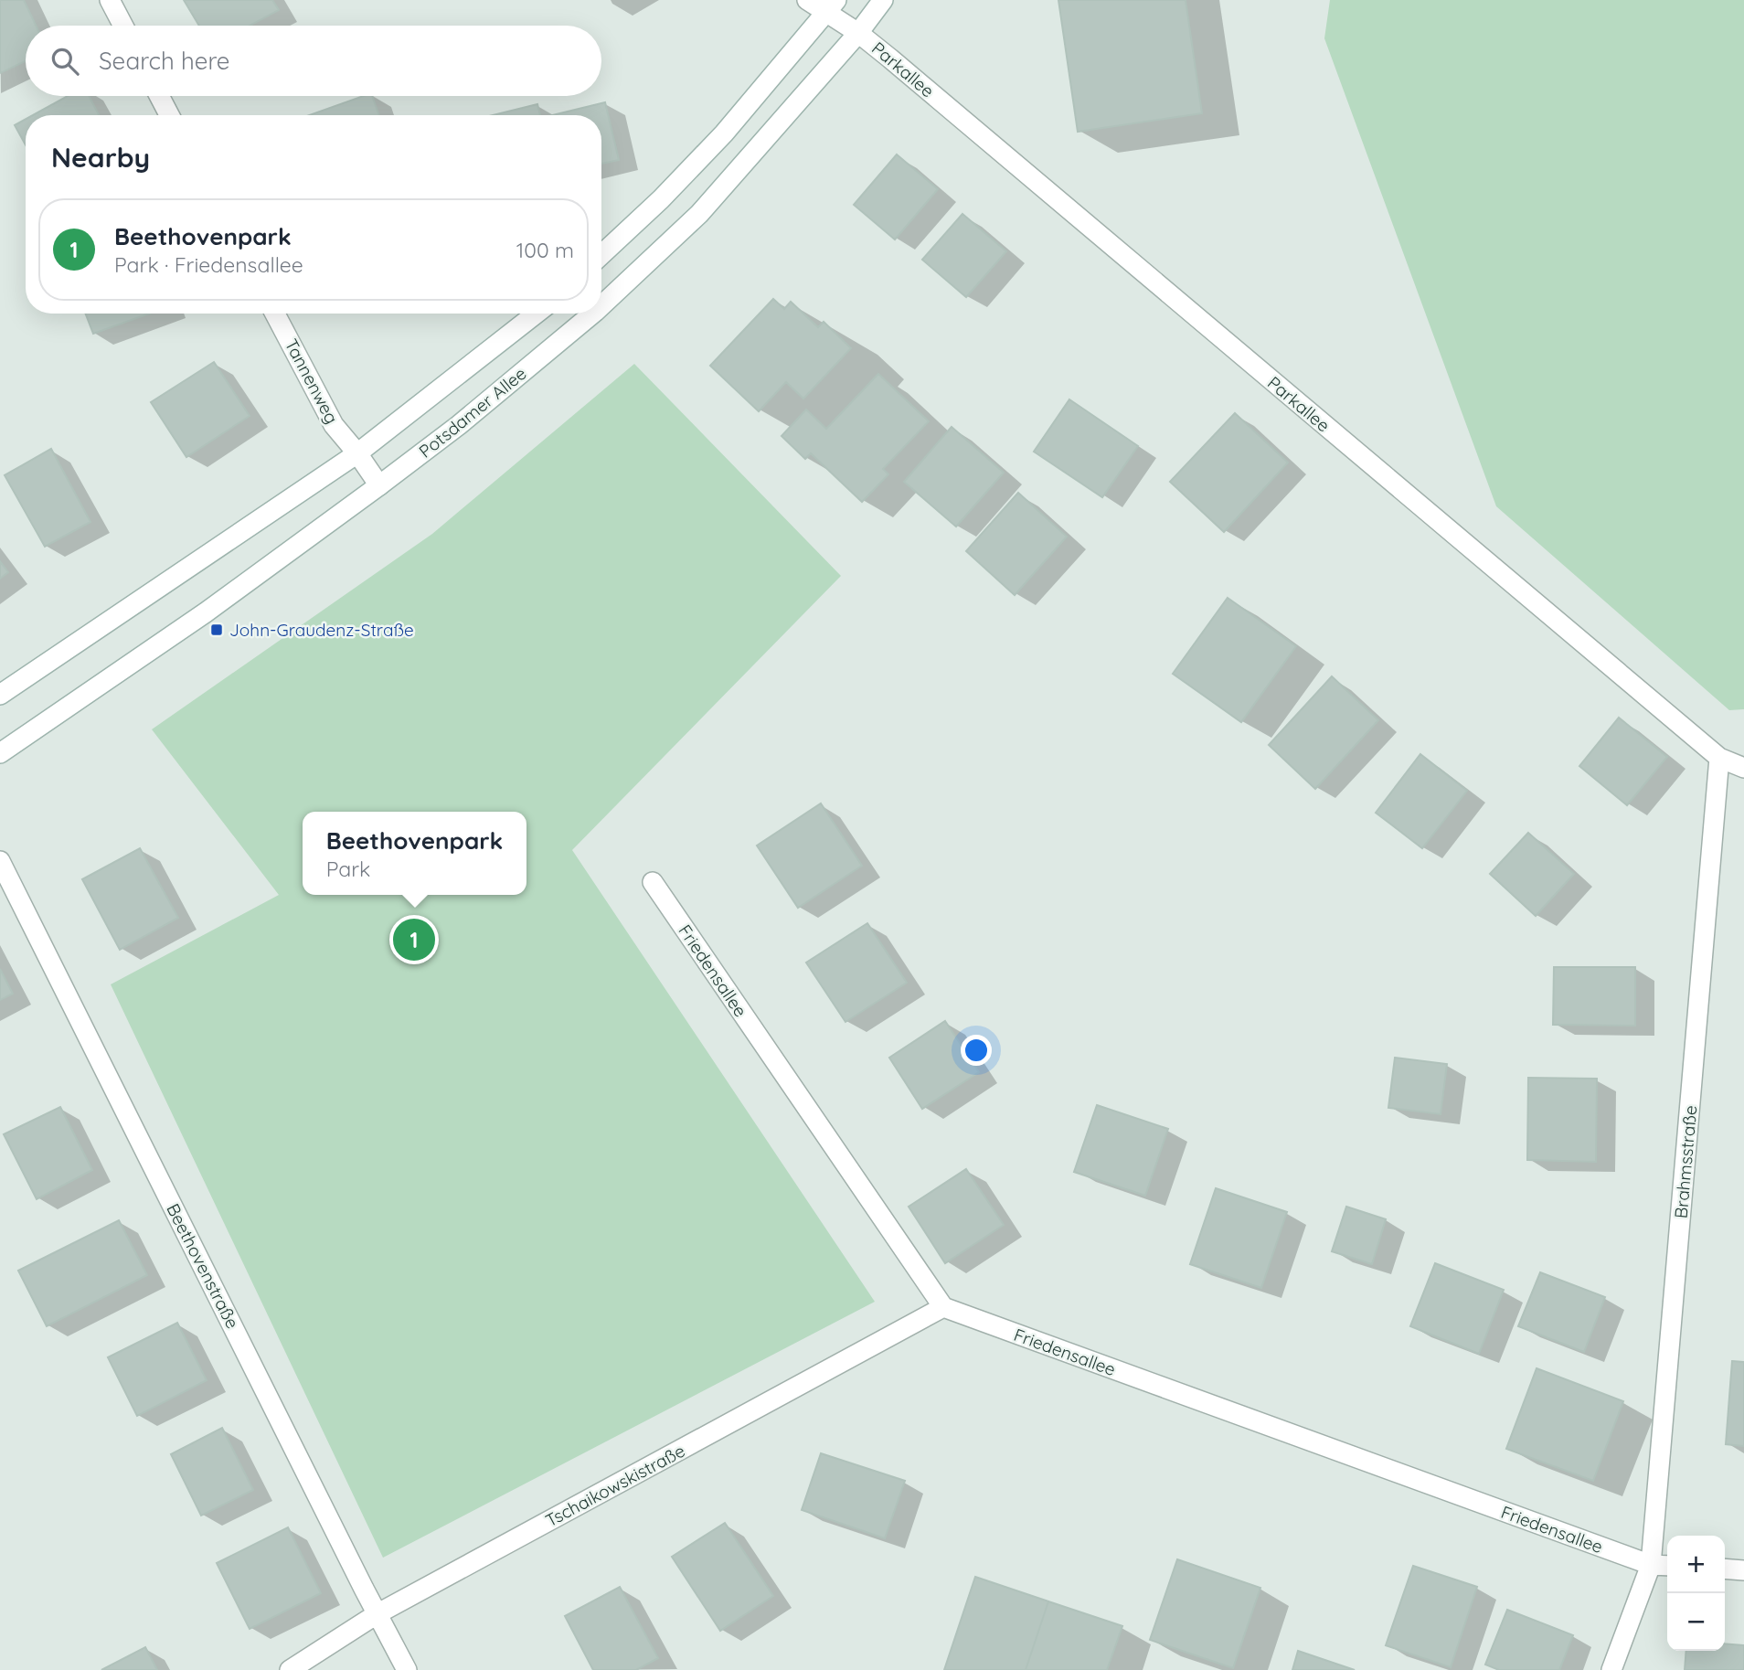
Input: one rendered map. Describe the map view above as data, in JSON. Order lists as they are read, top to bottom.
{
  "streets": {
    "street": [
      "Parkallee",
      "Tannenweg",
      "Potsdamer Allee",
      "Friedensallee",
      "Brahmsstraße",
      "Beethovenstraße",
      "Tschaikowskistraße"
    ]
  },
  "crossings": [
    ["Parkallee", "Potsdamer Allee"],
    ["Parkallee", "Brahmsstraße"],
    ["Tannenweg", "Potsdamer Allee"],
    ["Friedensallee", "Brahmsstraße"],
    ["Friedensallee", "Tschaikowskistraße"],
    ["Beethovenstraße", "Tschaikowskistraße"]
  ],
  "places": {
    "transit": ["John-Graudenz-Straße"]
  },
  "page": {
    "search": "Search here",
    "heading": "Nearby",
    "list": [
      {
        "mark": "1",
        "name": "Beethovenpark",
        "note": "Park · Friedensallee",
        "value": "100 m"
      }
    ],
    "popup": ["Beethovenpark", "Park"],
    "pins": "1",
    "map_buttons": ["+", "−"]
  }
}
